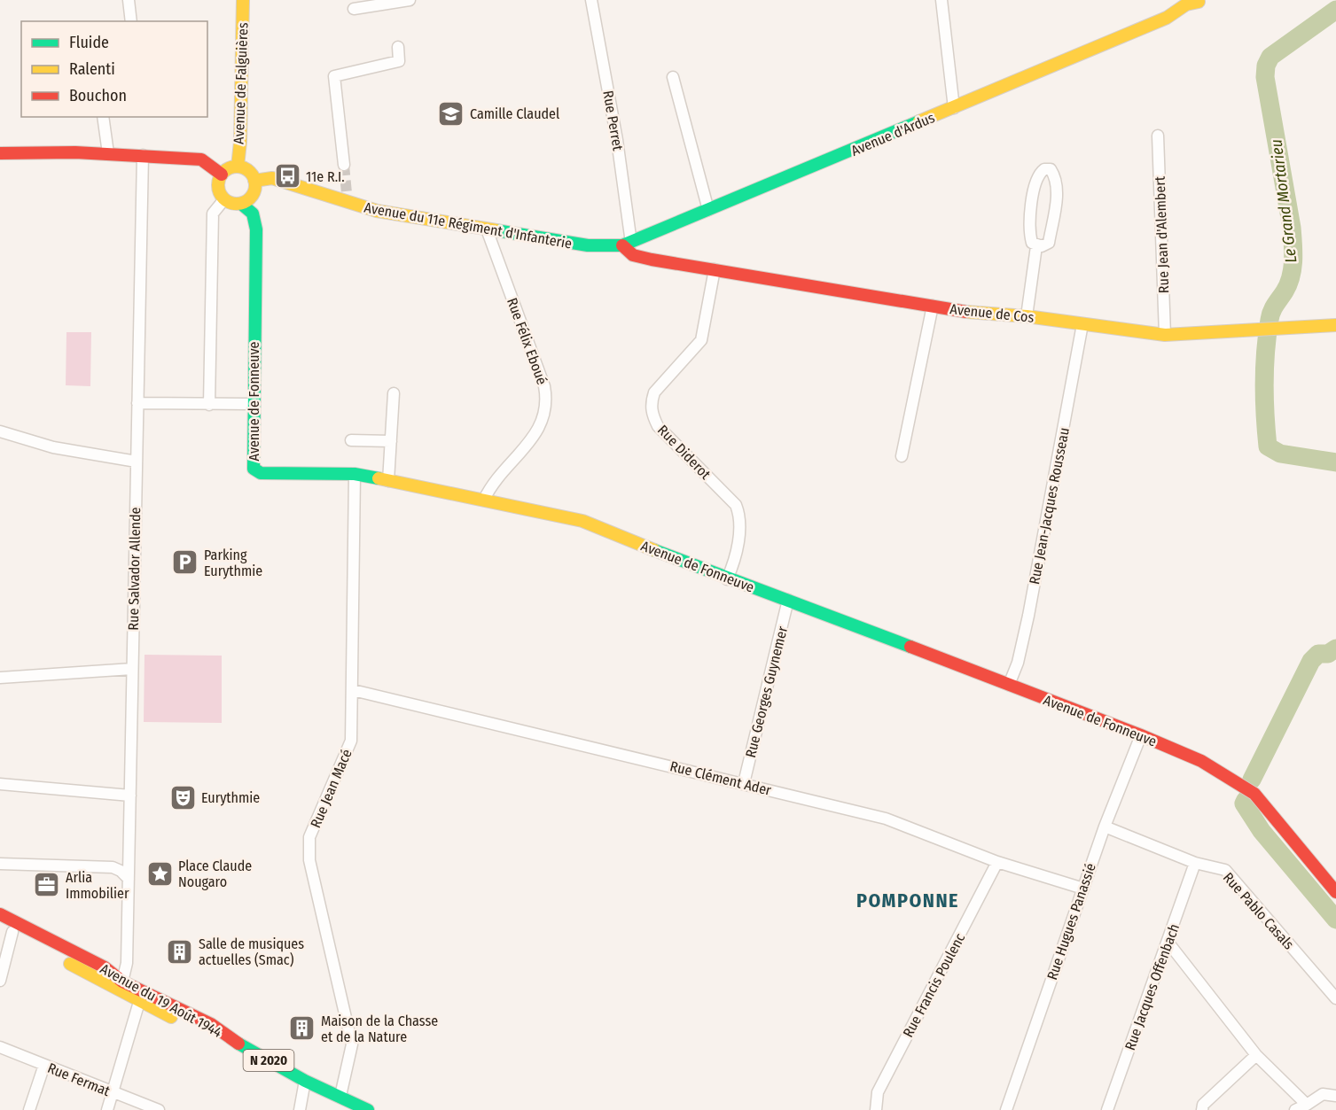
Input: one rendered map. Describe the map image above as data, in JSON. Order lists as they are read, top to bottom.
{
  "streets": {
    "street": [
      "Avenue de Falguières",
      "Rue Perret",
      "Avenue d'Ardus",
      "Avenue du 11e Régiment d'Infanterie",
      "Rue Jean d'Alembert",
      "Avenue de Cos",
      "Rue Félix Eboué",
      "Avenue de Fonneuve",
      "Rue Diderot",
      "Rue Jean-Jacques Rousseau",
      "Rue Salvador Allende",
      "Rue Georges Guynemer",
      "Rue Clément Ader",
      "Rue Jean Macé",
      "Rue Pablo Casals",
      "Rue Hugues Panassié",
      "Rue Francis Poulenc",
      "Rue Jacques Offenbach",
      "Avenue du 19 Août 1944",
      "N 2020",
      "Rue Fermat"
    ]
  },
  "crossings": [
    ["Avenue de Falguières", "Avenue du 11e Régiment d'Infanterie"],
    ["Avenue de Falguières", "Avenue de Fonneuve"],
    ["Rue Perret", "Avenue d'Ardus"],
    ["Rue Perret", "Avenue du 11e Régiment d'Infanterie"],
    ["Rue Perret", "Avenue de Cos"],
    ["Avenue d'Ardus", "Avenue du 11e Régiment d'Infanterie"],
    ["Avenue d'Ardus", "Avenue de Cos"],
    ["Avenue du 11e Régiment d'Infanterie", "Avenue de Cos"],
    ["Avenue du 11e Régiment d'Infanterie", "Rue Félix Eboué"],
    ["Avenue du 11e Régiment d'Infanterie", "Avenue de Fonneuve"],
    ["Rue Jean d'Alembert", "Avenue de Cos"],
    ["Avenue de Cos", "Rue Diderot"],
    ["Avenue de Cos", "Rue Jean-Jacques Rousseau"],
    ["Rue Félix Eboué", "Avenue de Fonneuve"],
    ["Avenue de Fonneuve", "Rue Diderot"],
    ["Avenue de Fonneuve", "Rue Jean-Jacques Rousseau"],
    ["Avenue de Fonneuve", "Rue Georges Guynemer"],
    ["Avenue de Fonneuve", "Rue Jean Macé"],
    ["Avenue de Fonneuve", "Rue Hugues Panassié"],
    ["Rue Salvador Allende", "Avenue du 19 Août 1944"],
    ["Rue Georges Guynemer", "Rue Clément Ader"],
    ["Rue Clément Ader", "Rue Jean Macé"],
    ["Rue Clément Ader", "Rue Hugues Panassié"],
    ["Rue Clément Ader", "Rue Francis Poulenc"],
    ["Rue Jean Macé", "N 2020"],
    ["Rue Pablo Casals", "Rue Hugues Panassié"],
    ["Rue Pablo Casals", "Rue Jacques Offenbach"],
    ["Avenue du 19 Août 1944", "N 2020"]
  ],
  "districts": ["POMPONNE"],
  "water": ["Le Grand Mortarieu"],
  "places": {
    "school or university": ["Camille Claudel"],
    "bus stop": ["11e R.I."],
    "parking": ["Parking Eurythmie"],
    "theatre": ["Eurythmie"],
    "place": ["Place Claude Nougaro"],
    "office": ["Arlia Immobilier"],
    "building": ["Salle de musiques actuelles (Smac)", "Maison de la Chasse et de la Nature"]
  },
  "legend": ["Fluide", "Ralenti", "Bouchon"]
}
